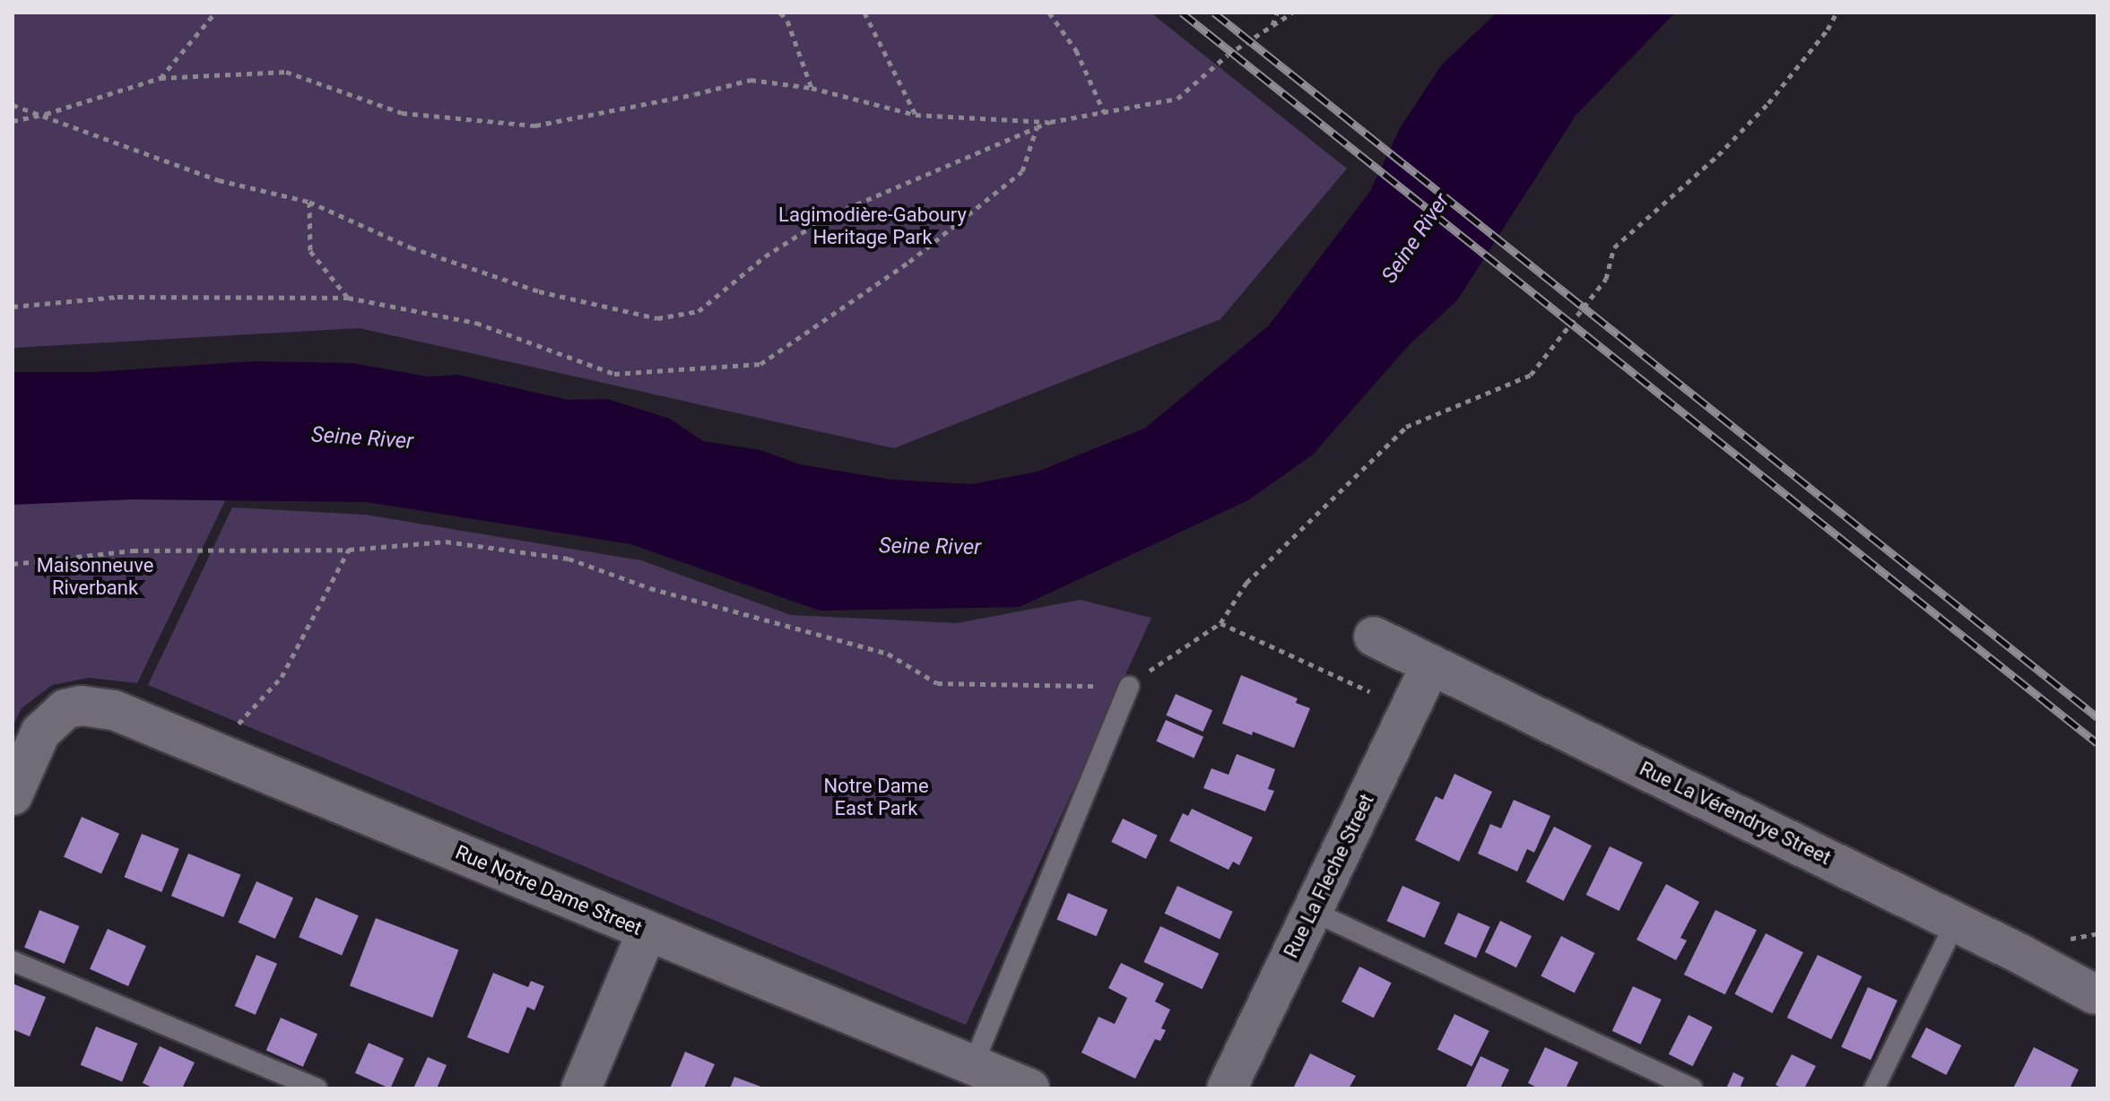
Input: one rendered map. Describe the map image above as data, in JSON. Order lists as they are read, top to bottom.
{
  "streets": {
    "street": ["Rue La Vérendrye Street", "Rue La Fleche Street", "Rue Notre Dame Street"]
  },
  "crossings": [
    ["Rue La Vérendrye Street", "Rue La Fleche Street"]
  ],
  "water": ["Seine River"],
  "parks": ["Lagimodière-Gaboury Heritage Park", "Maisonneuve Riverbank", "Notre Dame East Park"]
}
